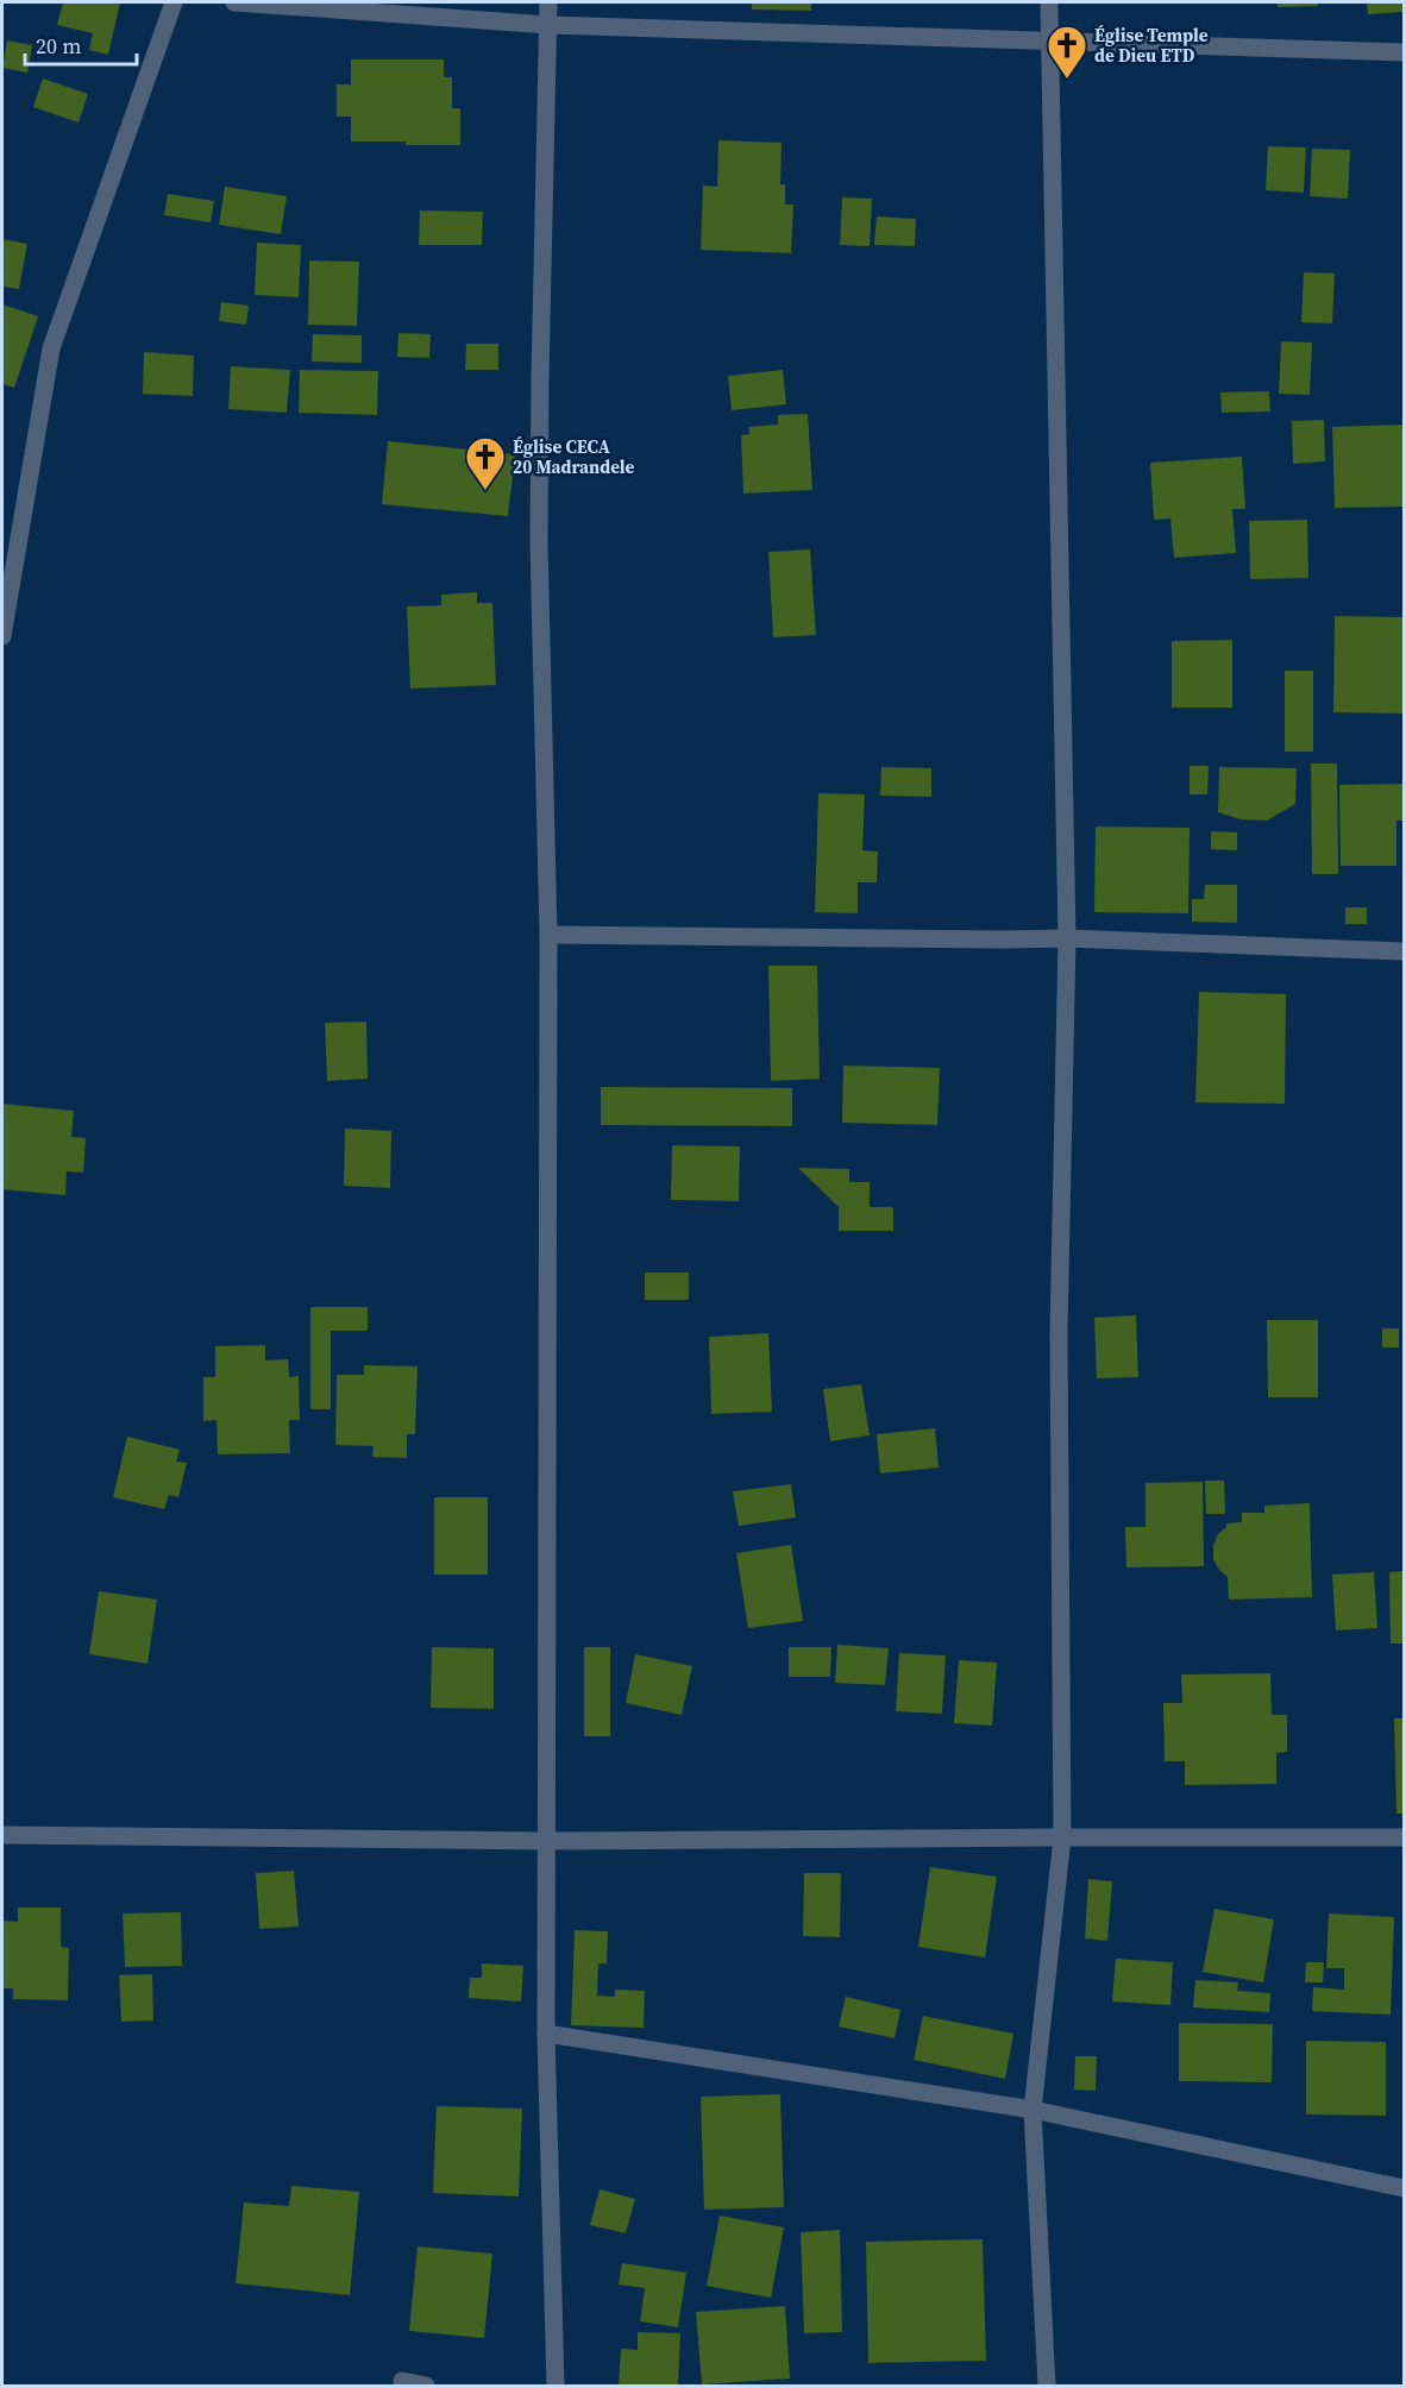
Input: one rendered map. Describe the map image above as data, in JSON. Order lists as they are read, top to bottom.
{
  "places": {
    "church": ["Église Temple de Dieu ETD", "Église CECA 20 Madrandele"]
  },
  "scale_bar": "20 m"
}
